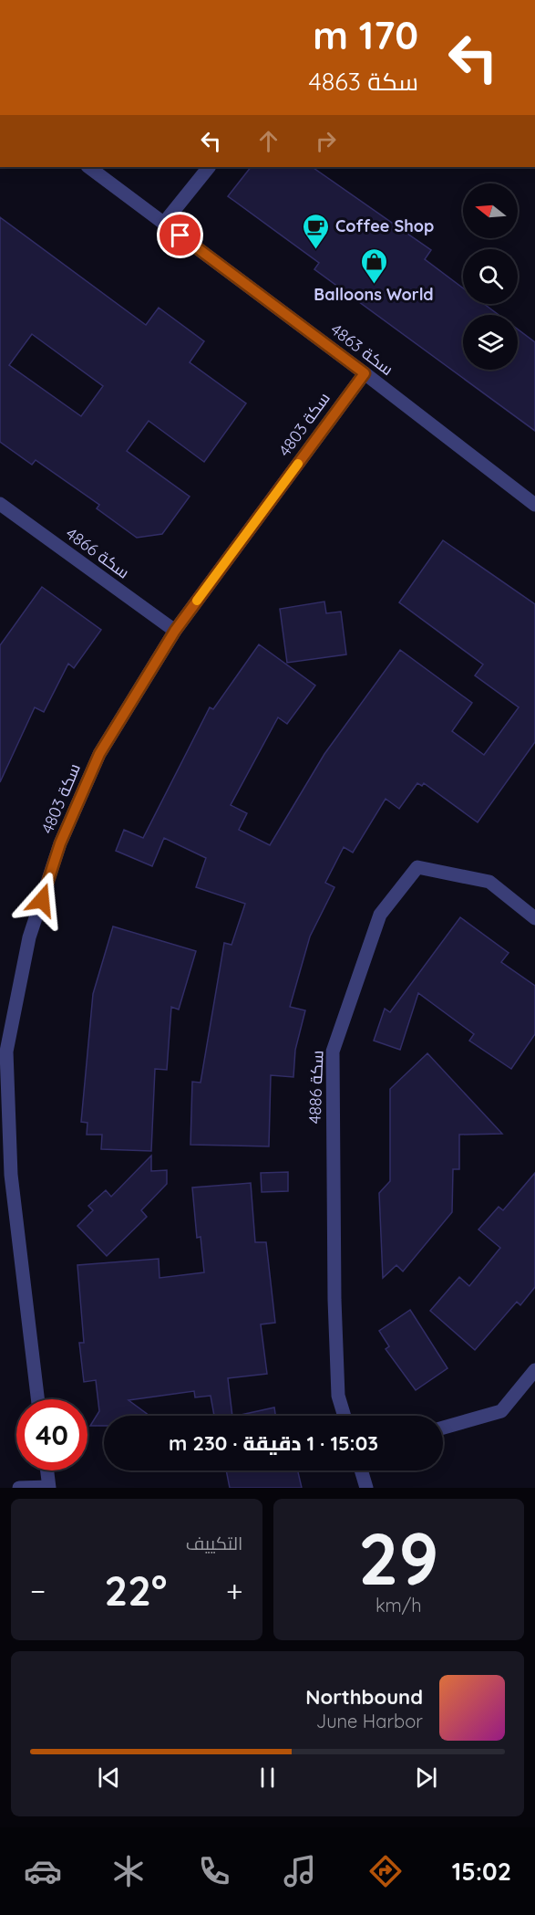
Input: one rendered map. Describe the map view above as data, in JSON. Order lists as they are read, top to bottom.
{
  "streets": {
    "street": [
      "سكة 4863",
      "سكة 4803",
      "سكة 4866",
      "سكة 4886"
    ]
  },
  "crossings": [
    ["سكة 4863", "سكة 4803"],
    ["سكة 4803", "سكة 4866"]
  ],
  "places": {
    "cafe": ["Coffee Shop"],
    "shop": ["Balloons World"]
  },
  "north": "left",
  "page": {
    "turn": ["170 m", "سكة 4863"],
    "limit": "40",
    "trip": "15:03 · 1 دقيقة · 230 m",
    "tile": [
      ["29", "km/h"],
      "التكييف"
    ],
    "heat": ["−", "22°", "+"],
    "song": ["Northbound", "June Harbor"],
    "tabs": "15:02"
  }
}
